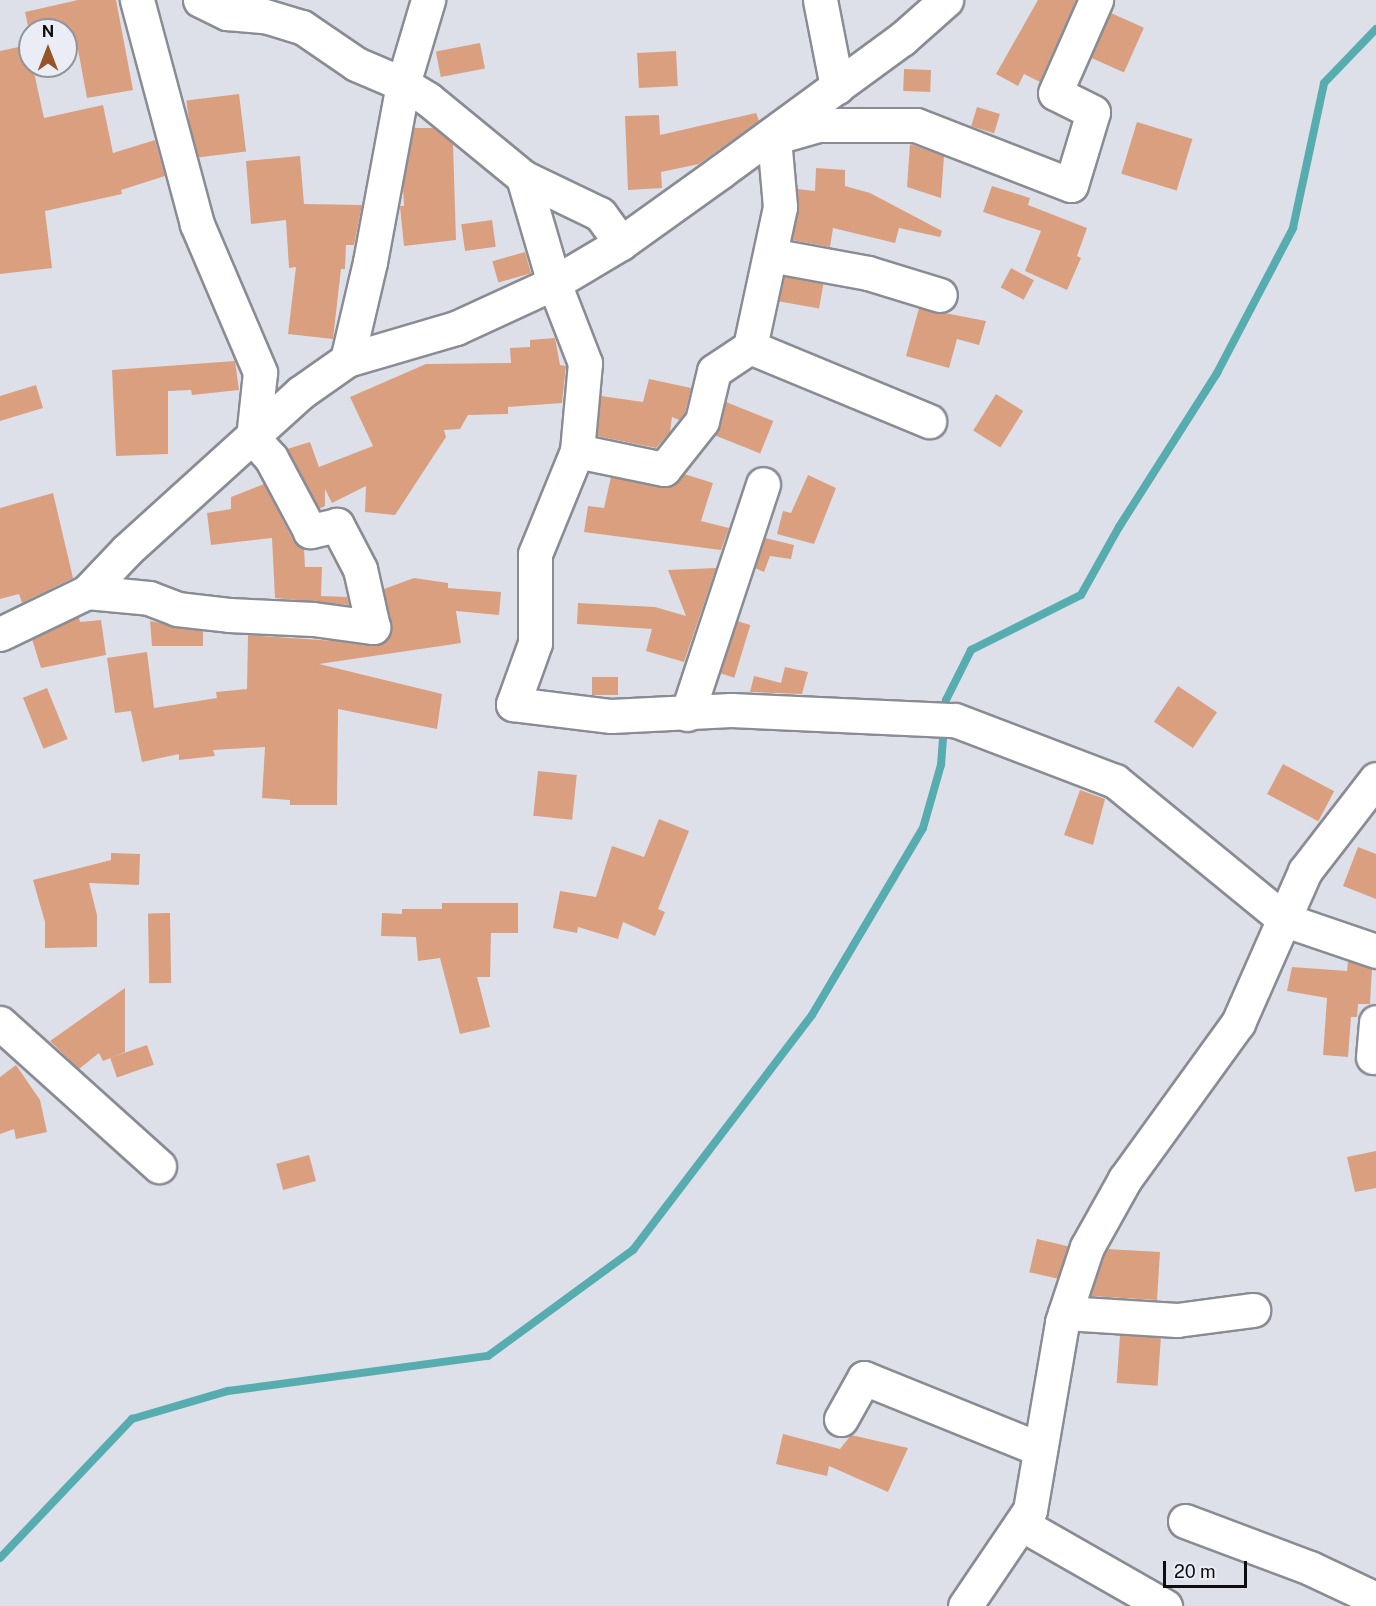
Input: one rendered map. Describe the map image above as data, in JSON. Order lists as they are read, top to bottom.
{
  "scale_bar": "20 m",
  "north": "top"
}
